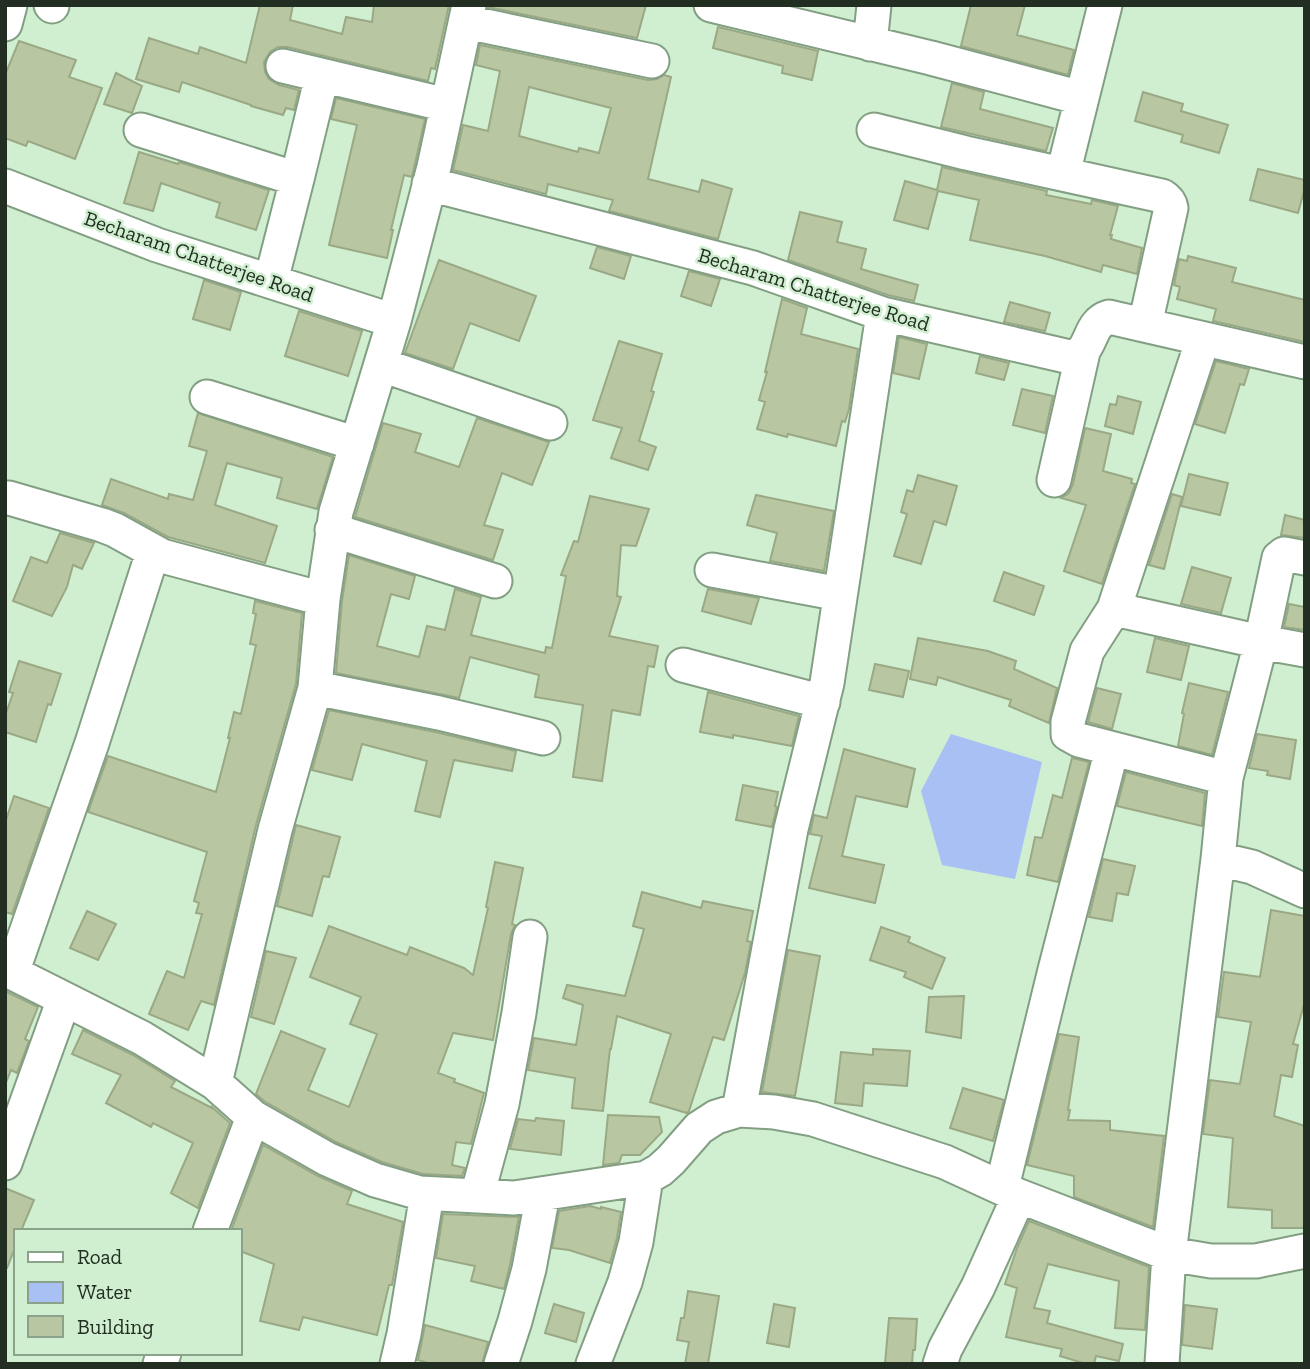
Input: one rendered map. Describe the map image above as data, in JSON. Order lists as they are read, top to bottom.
{
  "streets": {
    "street": ["Becharam Chatterjee Road"]
  },
  "legend": ["Road", "Water", "Building"]
}
